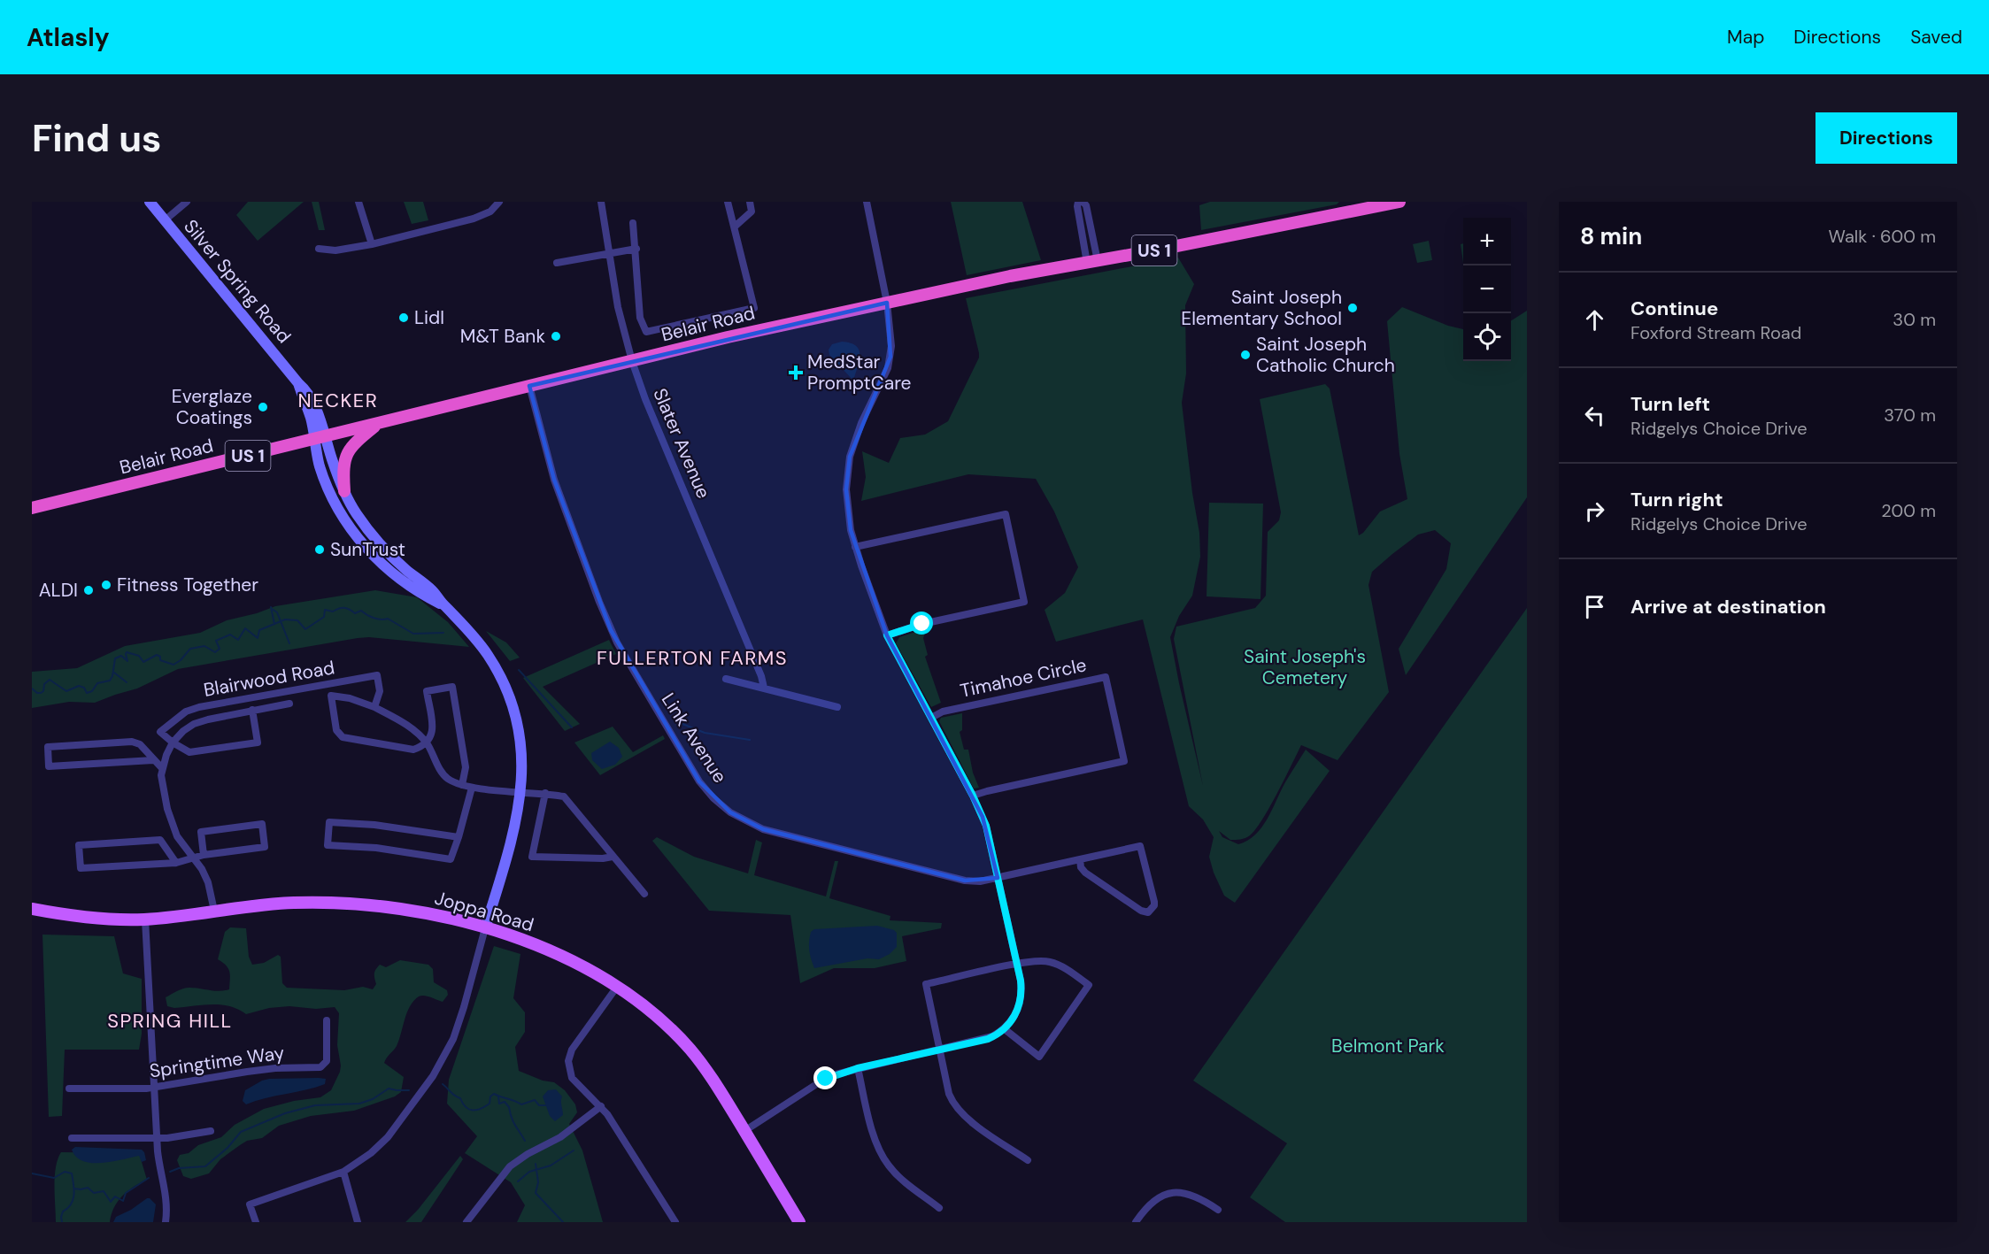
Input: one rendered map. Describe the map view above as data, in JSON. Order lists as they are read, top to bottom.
{
  "streets": {
    "highway": ["US 1", "Belair Road"],
    "main road": ["Silver Spring Road", "Joppa Road"],
    "street": [
      "Slater Avenue",
      "Timahoe Circle",
      "Blairwood Road",
      "Link Avenue",
      "Springtime Way"
    ]
  },
  "crossings": [
    ["Silver Spring Road", "Belair Road"],
    ["Silver Spring Road", "Joppa Road"],
    ["Belair Road", "Slater Avenue"],
    ["Belair Road", "Link Avenue"]
  ],
  "districts": ["NECKER", "FULLERTON FARMS", "SPRING HILL"],
  "parks": ["Saint Joseph's Cemetery", "Belmont Park"],
  "places": {
    "other": [
      "Saint Joseph Elementary School",
      "Lidl",
      "M&T Bank",
      "Saint Joseph Catholic Church",
      "Everglaze Coatings",
      "SunTrust",
      "Fitness Together",
      "ALDI"
    ],
    "health": ["MedStar PromptCare"]
  },
  "page": {
    "header": "Atlasly",
    "nav": ["Map", "Directions", "Saved"],
    "buttons": "Directions",
    "title": "Find us",
    "heading": ["8 min", "Walk · 600 m"],
    "map_buttons": ["+", "−"],
    "list": [
      ["Continue", "Foxford Stream Road", "30 m"],
      ["Turn left", "Ridgelys Choice Drive", "370 m"],
      ["Turn right", "Ridgelys Choice Drive", "200 m"],
      "Arrive at destination"
    ]
  }
}
